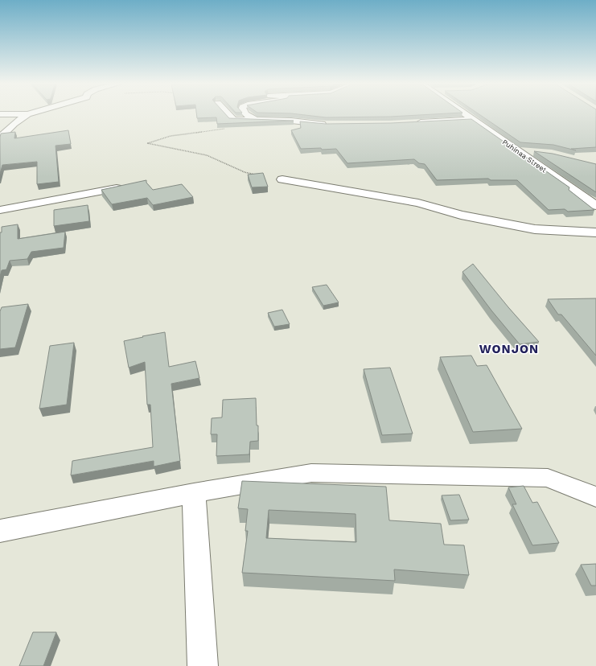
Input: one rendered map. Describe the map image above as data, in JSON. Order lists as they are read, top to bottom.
{
  "streets": {
    "street": ["Puhinaa Street"]
  },
  "districts": ["WONJON"]
}
